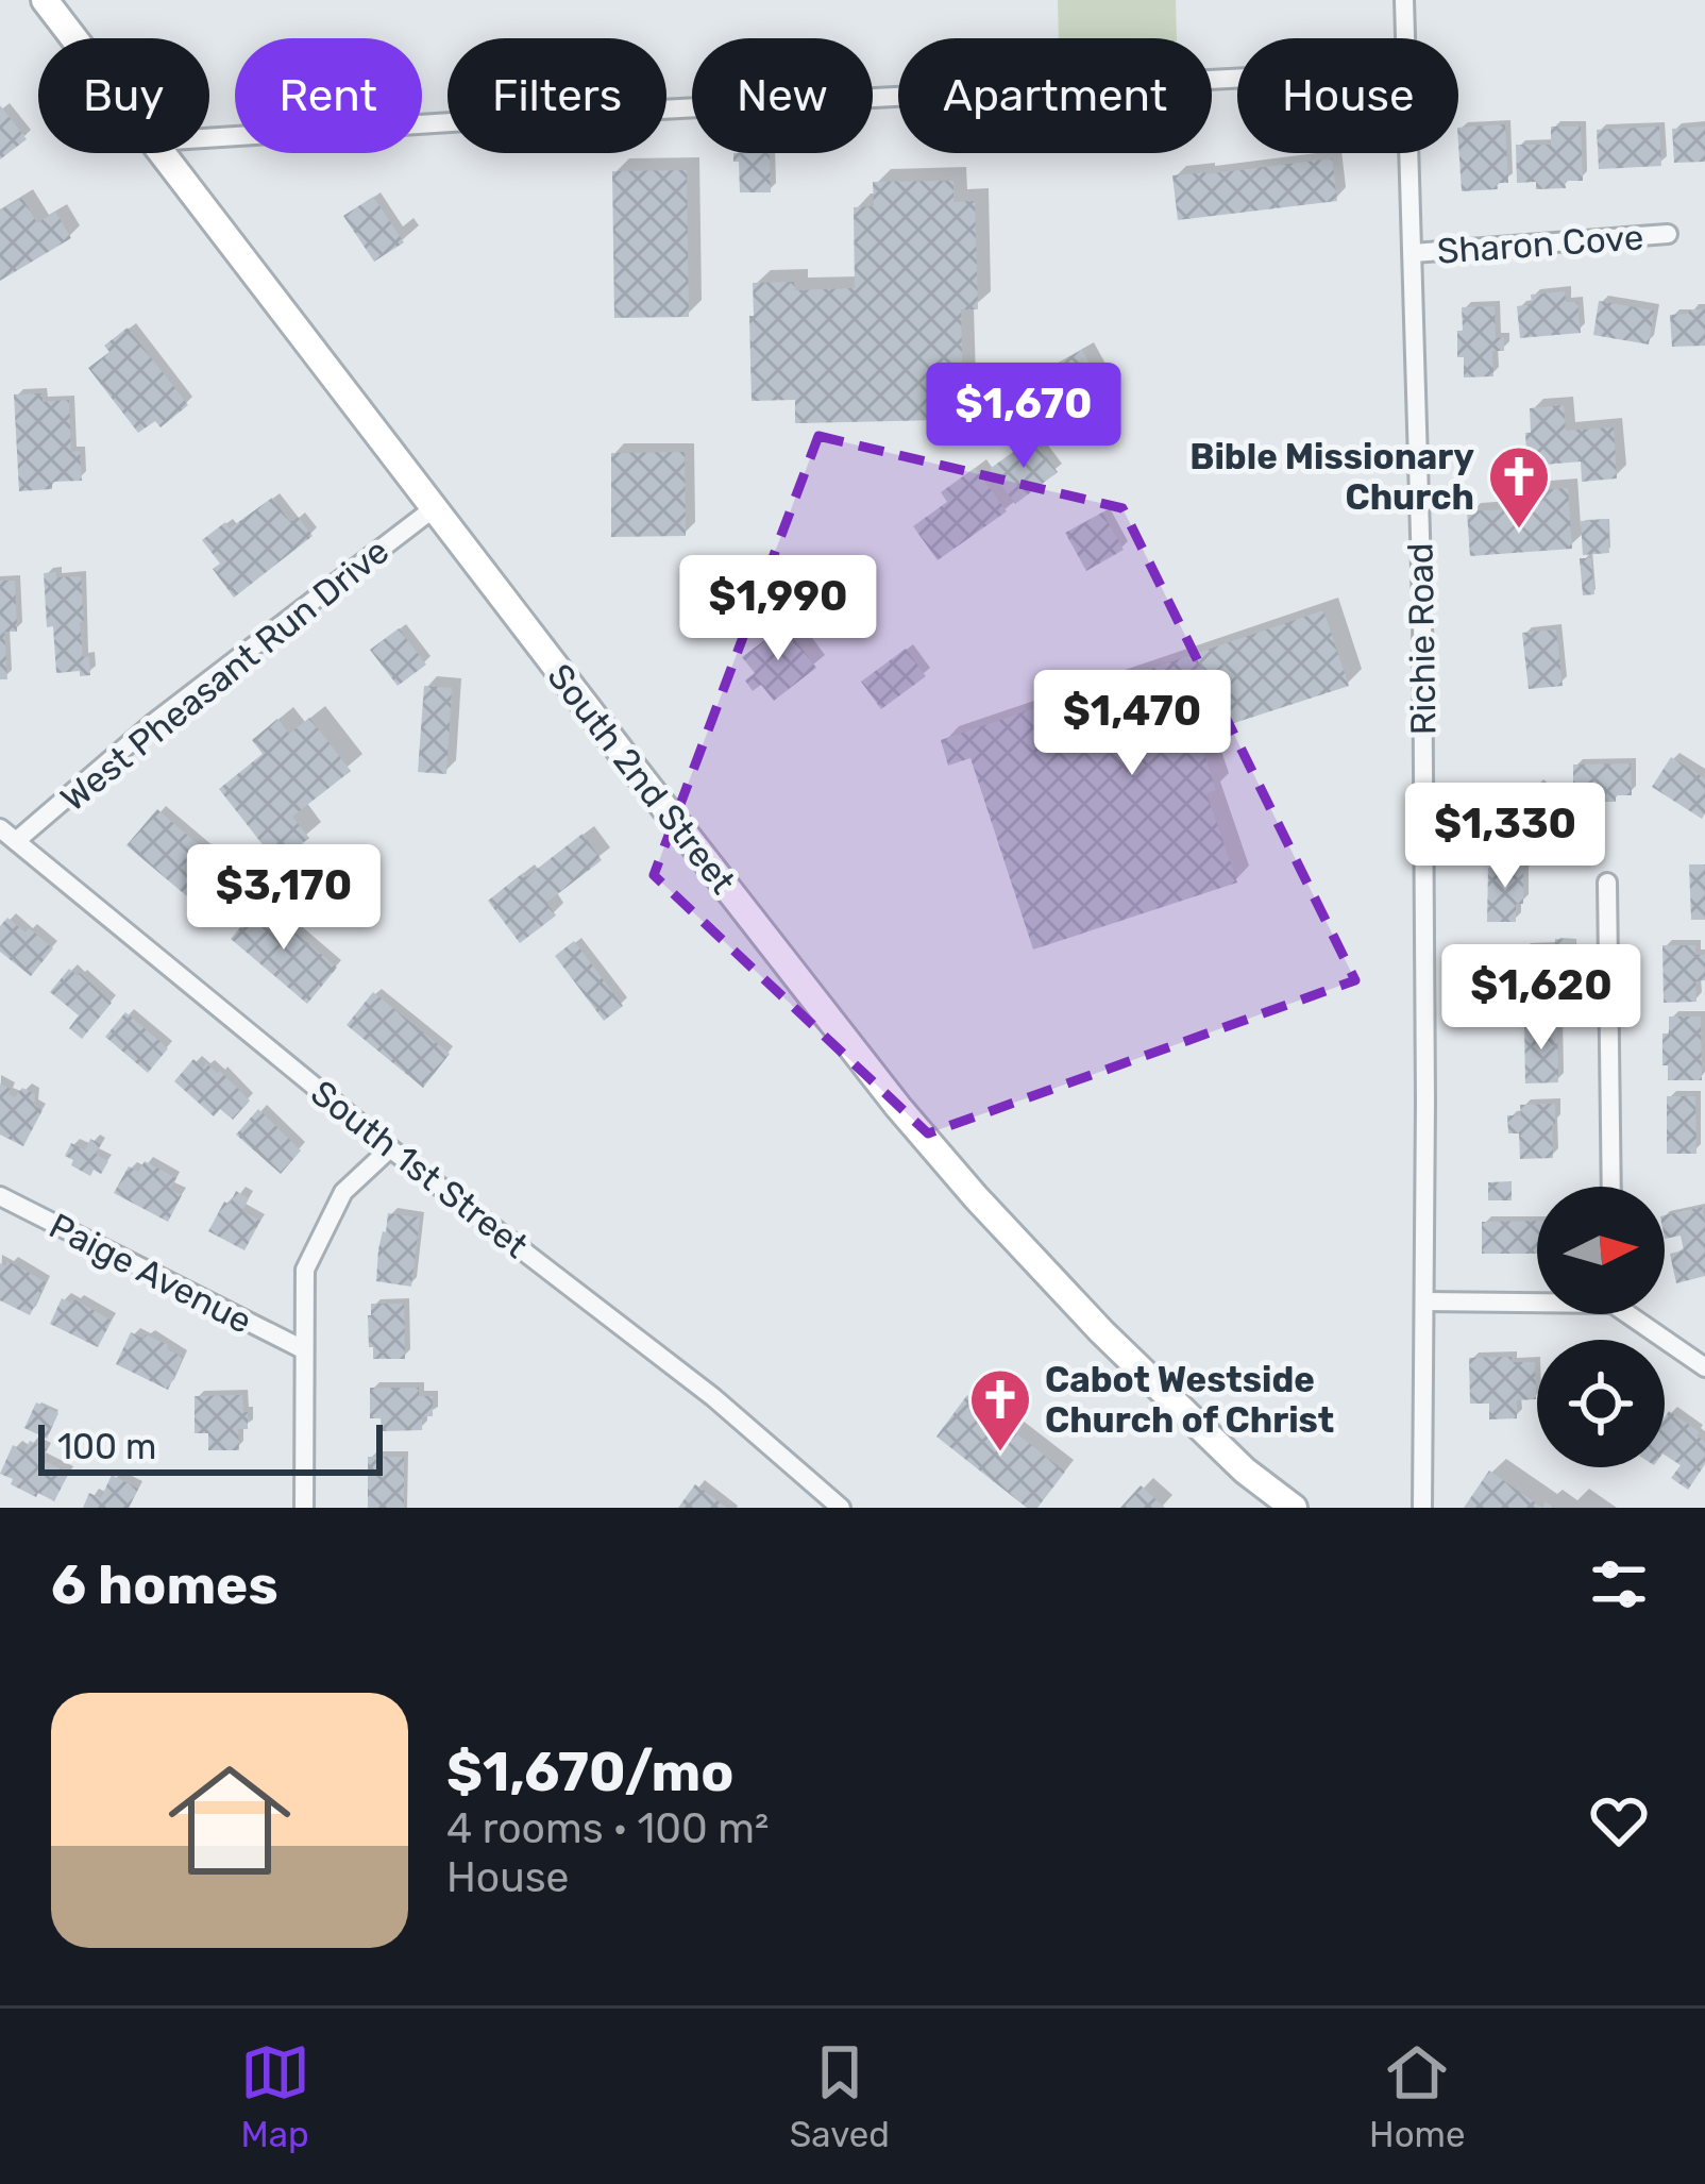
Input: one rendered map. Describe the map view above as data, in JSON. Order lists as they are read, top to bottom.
{
  "streets": {
    "main road": ["South 2nd Street"],
    "street": [
      "Sharon Cove",
      "Richie Road",
      "West Pheasant Run Drive",
      "South 1st Street",
      "Paige Avenue"
    ]
  },
  "crossings": [
    ["Sharon Cove", "Richie Road"],
    ["West Pheasant Run Drive", "South 2nd Street"],
    ["West Pheasant Run Drive", "South 1st Street"]
  ],
  "places": {
    "church": ["Bible Missionary Church", "Cabot Westside Church of Christ"]
  },
  "scale_bar": "100 m",
  "north": "right",
  "page": {
    "chip": [
      "Buy",
      "Rent",
      "Filters",
      "New",
      "Apartment",
      "House"
    ],
    "price": [
      "$1,670",
      "$1,990",
      "$1,470",
      "$1,330",
      "$3,170",
      "$1,620"
    ],
    "scale": "100 m",
    "heading": "6 homes",
    "list": [
      {
        "name": "$1,670/mo",
        "note": "4 rooms · 100 m² · House"
      }
    ],
    "tabs": ["Map", "Saved", "Home"]
  }
}
